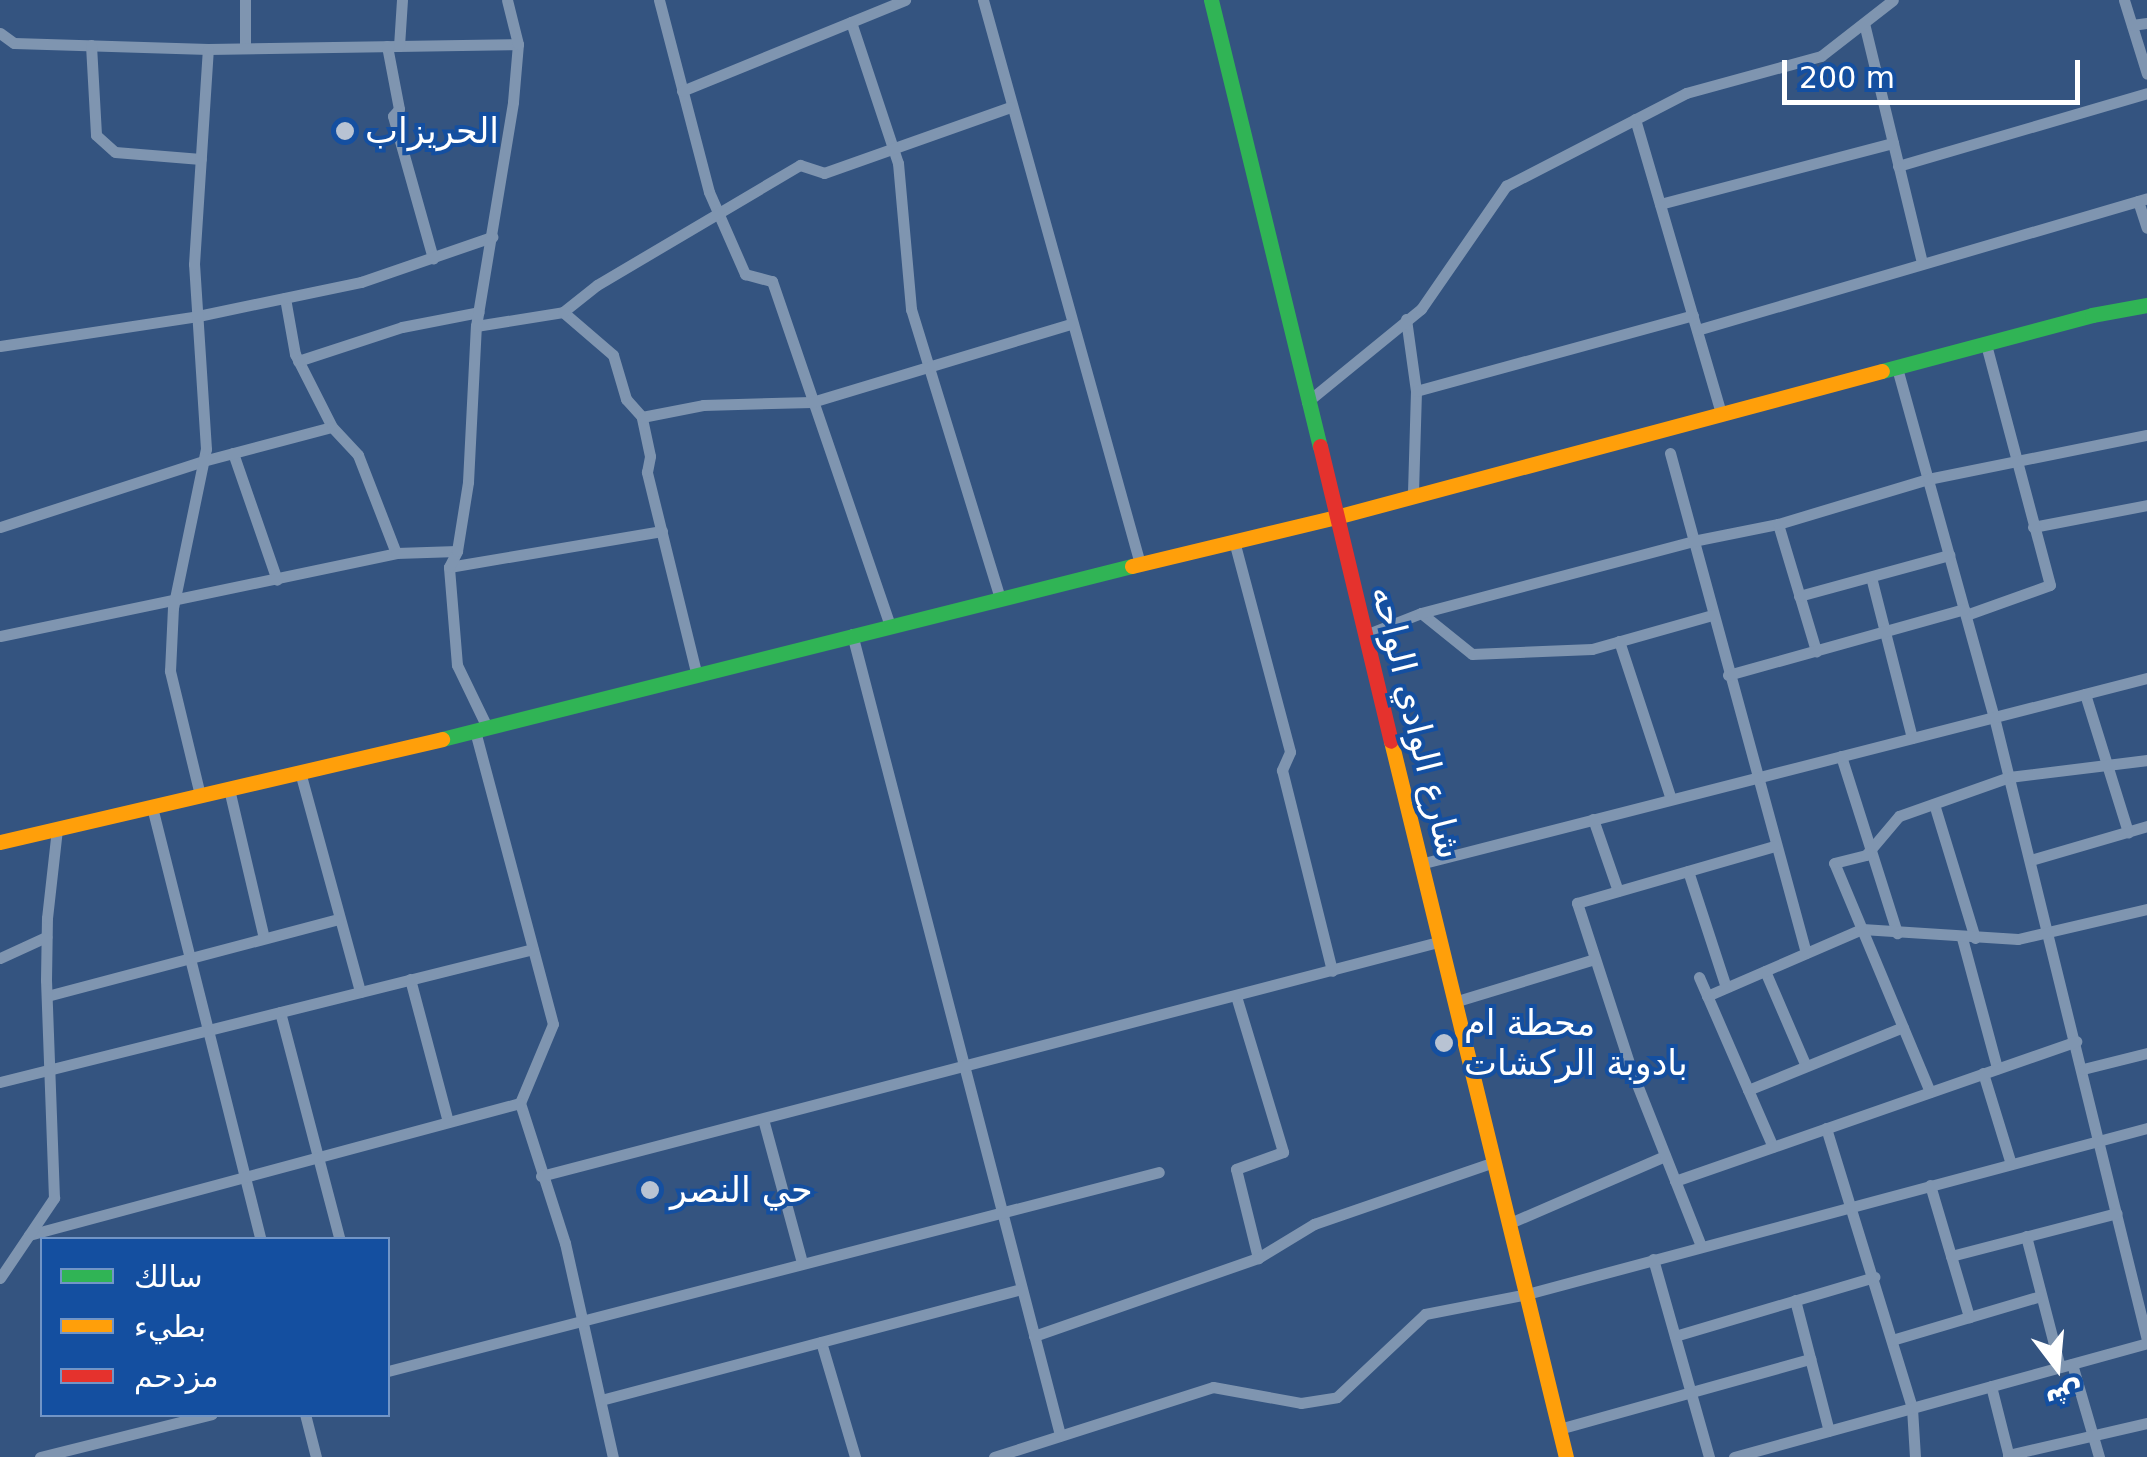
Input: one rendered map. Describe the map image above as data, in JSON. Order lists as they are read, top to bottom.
{
  "streets": {
    "street": ["شارع الوادي الواحه"]
  },
  "places": ["الحريزاب", "محطة ام بادوبة الركشات", "حي النصر"],
  "legend": ["سالك", "بطيء", "مزدحم"],
  "scale_bar": "200 m",
  "north": "bottom"
}
